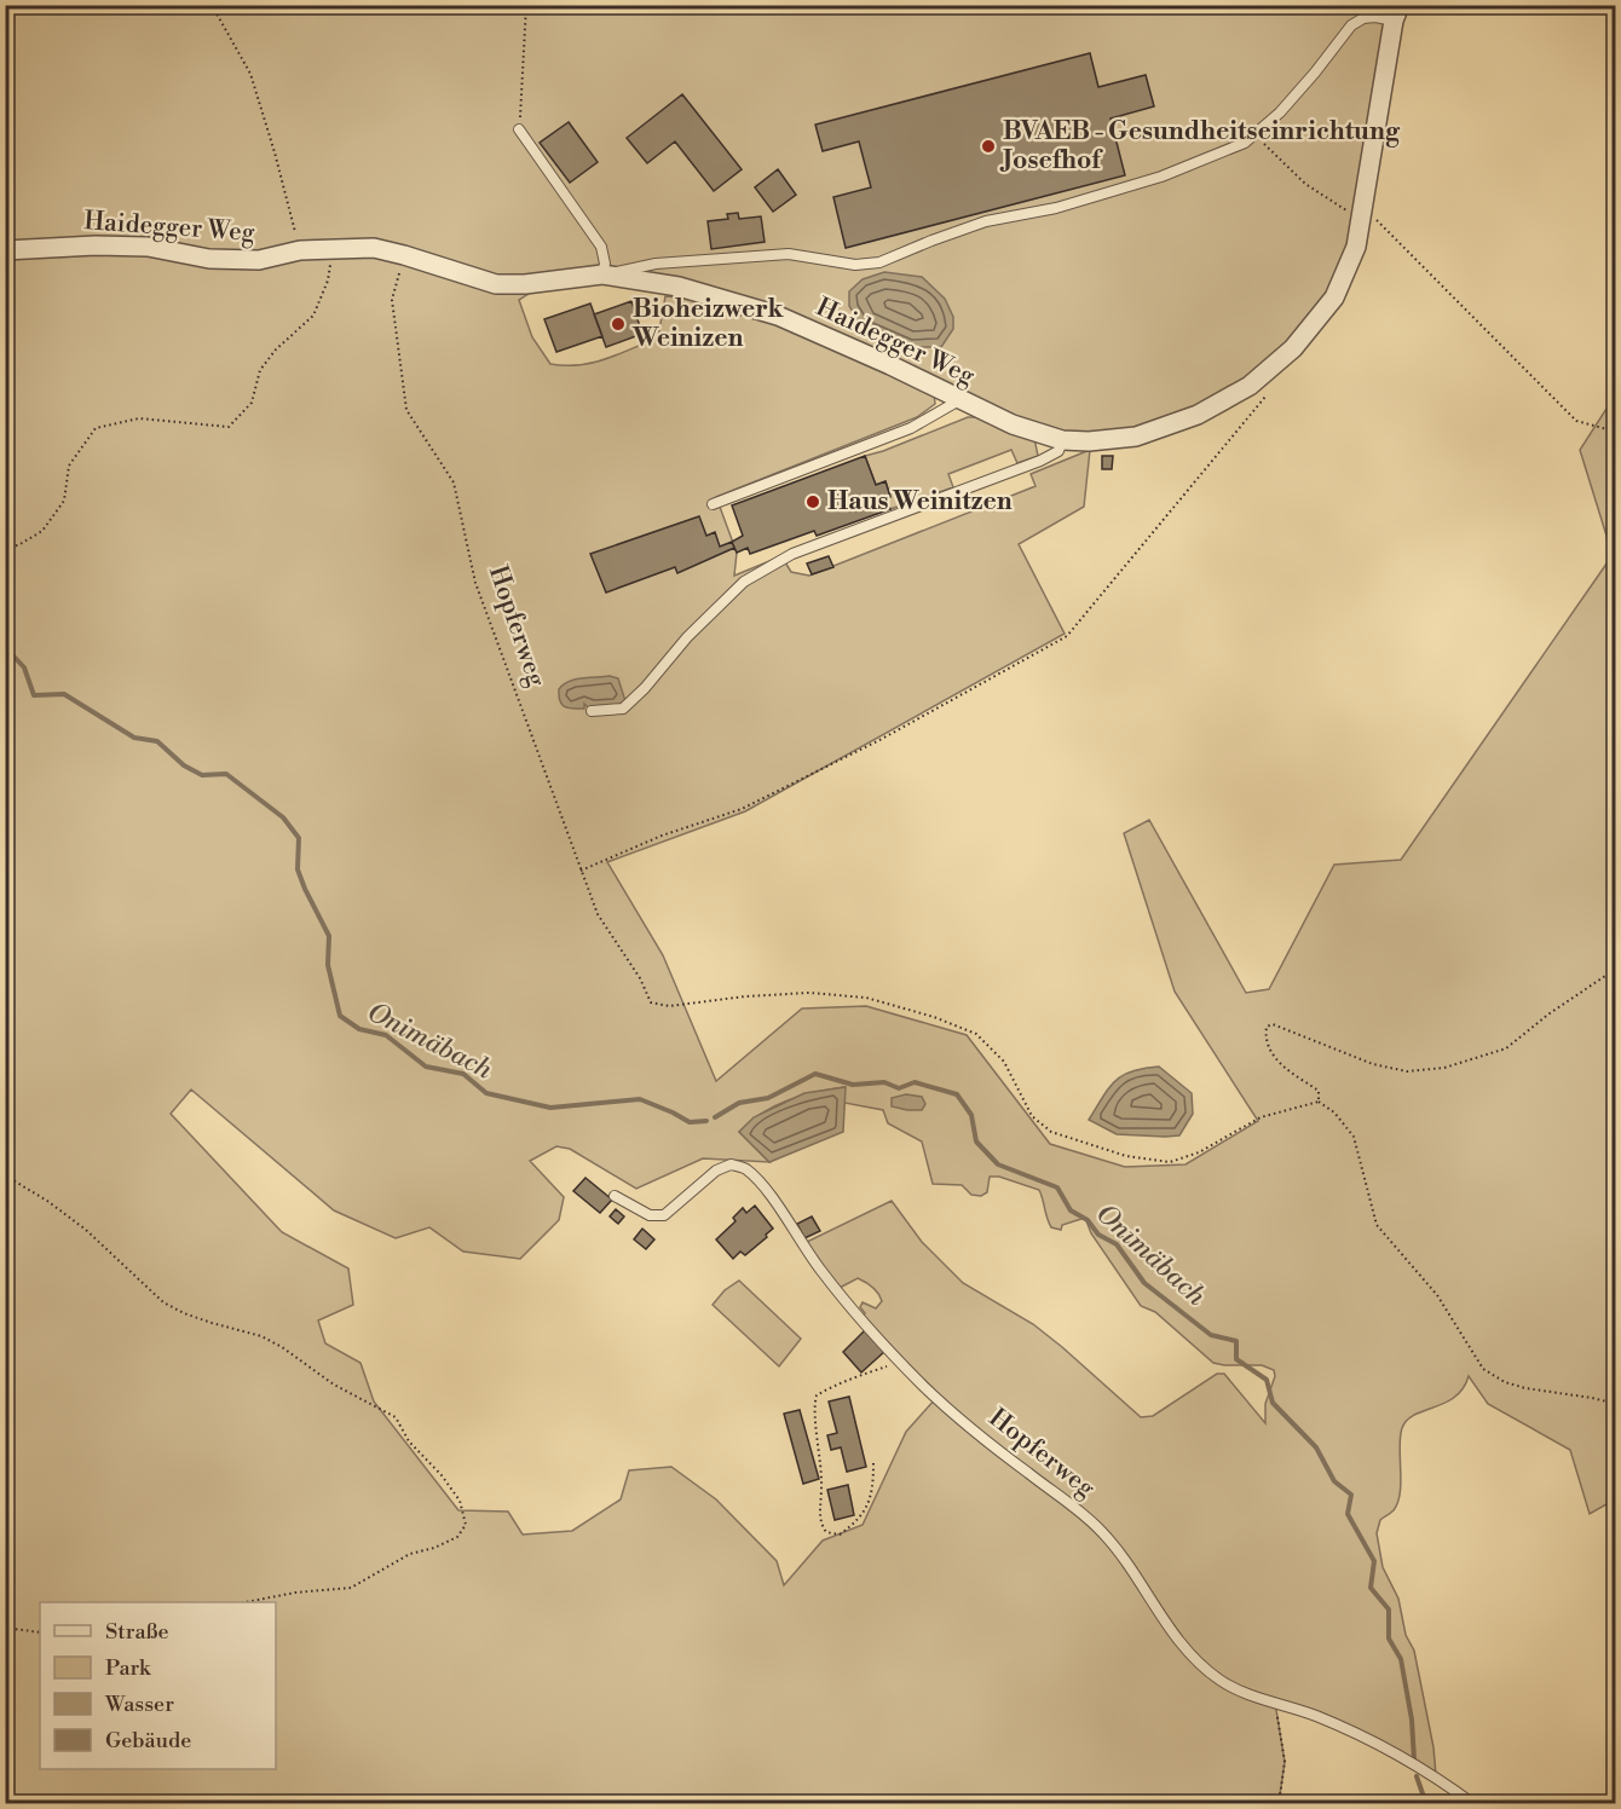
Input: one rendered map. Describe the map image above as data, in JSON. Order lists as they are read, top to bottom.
{
  "streets": {
    "street": ["Haidegger Weg"],
    "lane": ["Hopferweg"]
  },
  "crossings": [
    ["Haidegger Weg", "Hopferweg"]
  ],
  "water": ["Onimäbach"],
  "places": ["BVAEB - Gesundheitseinrichtung Josefhof", "Bioheizwerk Weinizen", "Haus Weinitzen"],
  "legend": [
    "Straße",
    "Park",
    "Wasser",
    "Gebäude"
  ]
}
